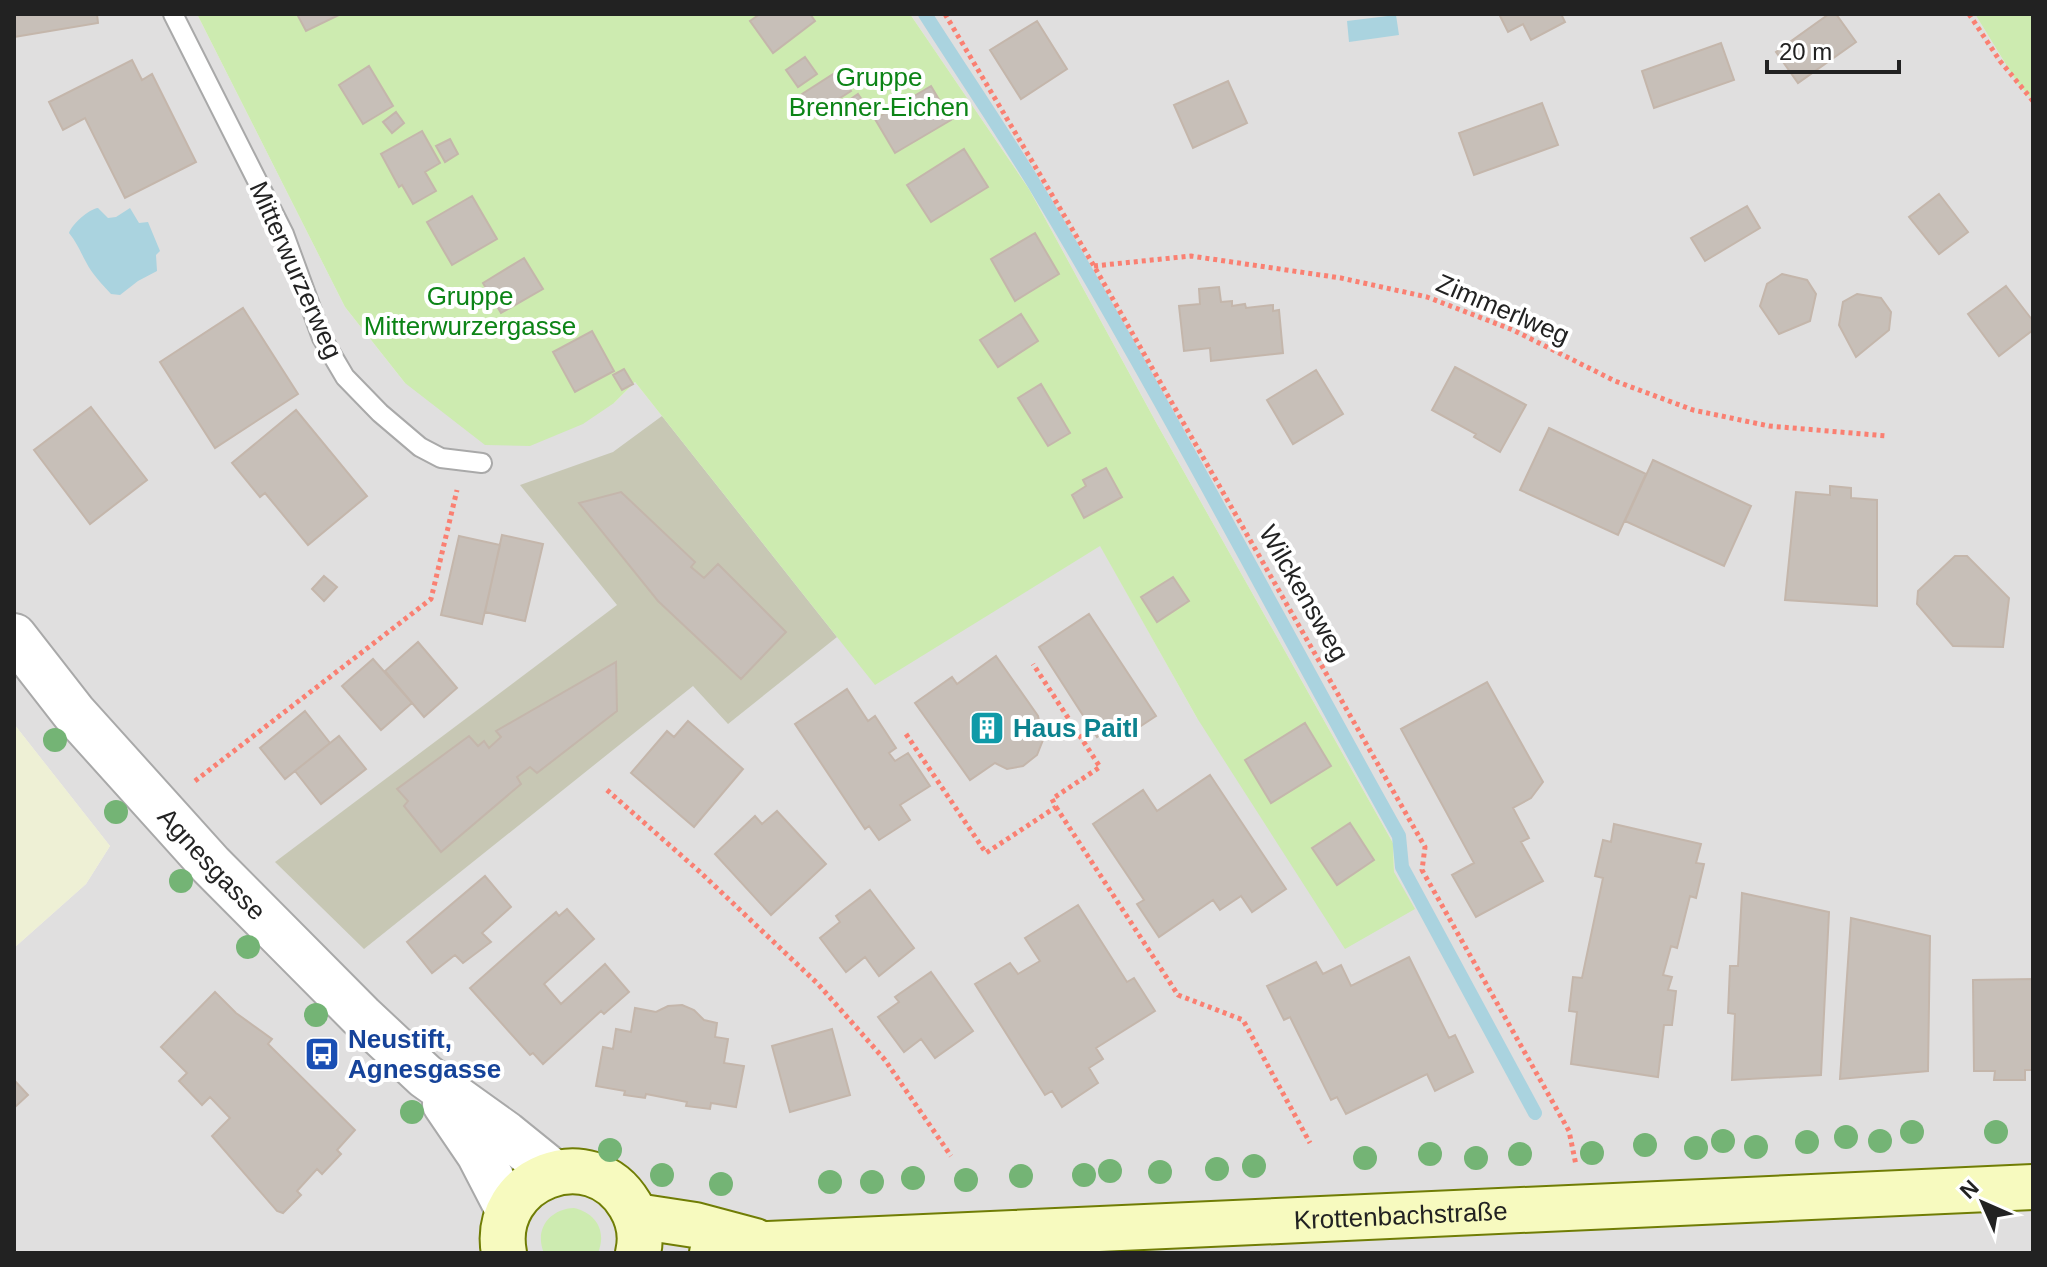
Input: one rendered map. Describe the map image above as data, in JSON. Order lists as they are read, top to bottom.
{
  "streets": {
    "main road": ["Krottenbachstraße"],
    "street": ["Agnesgasse"],
    "lane": ["Mitterwurzerweg"],
    "path": ["Zimmerlweg", "Wilckensweg"]
  },
  "crossings": [
    ["Zimmerlweg", "Wilckensweg"],
    ["Wilckensweg", "Krottenbachstraße"]
  ],
  "parks": ["Gruppe Brenner-Eichen", "Gruppe Mitterwurzergasse"],
  "places": {
    "building": ["Haus Paitl"],
    "bus stop": ["Neustift, Agnesgasse"]
  },
  "scale_bar": "20 m",
  "north": "top left"
}
